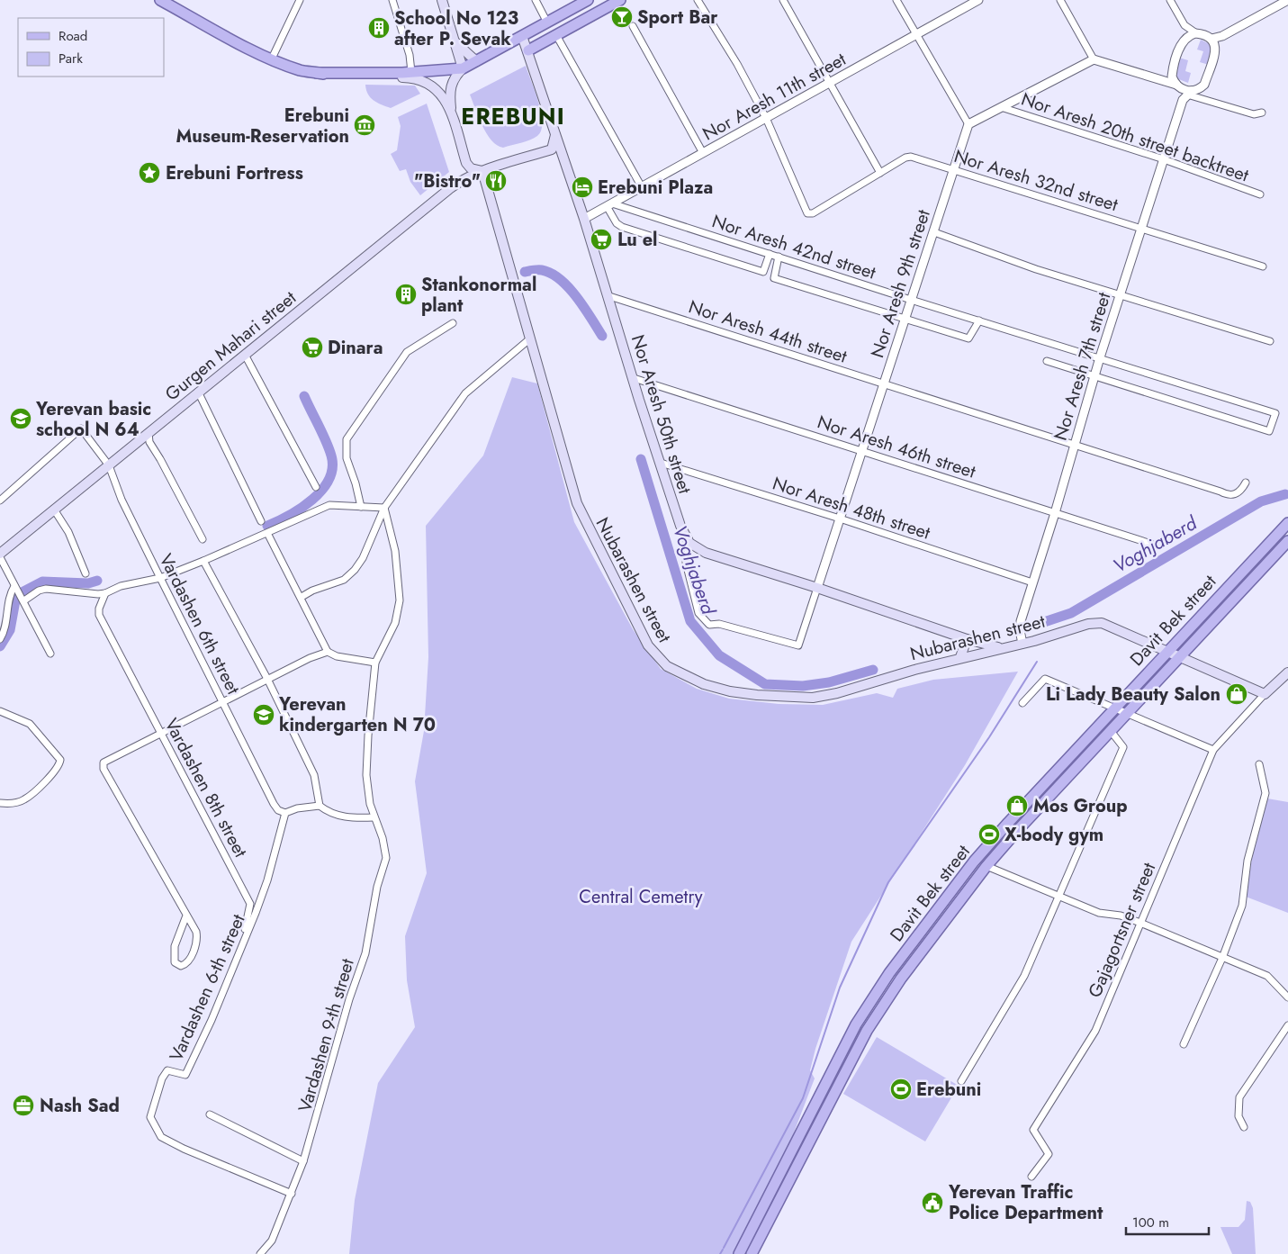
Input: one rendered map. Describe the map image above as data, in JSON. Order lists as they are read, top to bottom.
{
  "streets": {
    "main road": [
      "Gurgen Mahari street",
      "Nor Aresh 50th street",
      "Nubarashen street",
      "Davit Bek street"
    ],
    "street": [
      "Nor Aresh 11th street",
      "Nor Aresh 20th street backtreet",
      "Nor Aresh 32nd street",
      "Nor Aresh 42nd street",
      "Nor Aresh 9th street",
      "Nor Aresh 44th street",
      "Nor Aresh 7th street",
      "Nor Aresh 46th street",
      "Nor Aresh 48th street",
      "Vardashen 6th street",
      "Vardashen 8th street",
      "Gajagortsner street",
      "Vardashen 9-th street"
    ]
  },
  "crossings": [
    ["Nor Aresh 11th street", "Nor Aresh 32nd street"],
    ["Nor Aresh 11th street", "Nor Aresh 42nd street"],
    ["Nor Aresh 11th street", "Nor Aresh 50th street"],
    ["Nor Aresh 20th street backtreet", "Nor Aresh 7th street"],
    ["Nor Aresh 32nd street", "Nor Aresh 9th street"],
    ["Nor Aresh 32nd street", "Nor Aresh 7th street"],
    ["Nor Aresh 42nd street", "Nor Aresh 9th street"],
    ["Nor Aresh 42nd street", "Nor Aresh 7th street"],
    ["Nor Aresh 9th street", "Nor Aresh 44th street"],
    ["Nor Aresh 9th street", "Nor Aresh 46th street"],
    ["Nor Aresh 9th street", "Nor Aresh 48th street"],
    ["Nor Aresh 44th street", "Nor Aresh 7th street"],
    ["Nor Aresh 44th street", "Nor Aresh 50th street"],
    ["Gurgen Mahari street", "Nubarashen street"],
    ["Gurgen Mahari street", "Vardashen 6th street"],
    ["Nor Aresh 7th street", "Nor Aresh 46th street"],
    ["Nor Aresh 7th street", "Nor Aresh 48th street"],
    ["Nor Aresh 7th street", "Nubarashen street"],
    ["Nor Aresh 50th street", "Nor Aresh 46th street"],
    ["Nor Aresh 50th street", "Nor Aresh 48th street"],
    ["Nubarashen street", "Davit Bek street"],
    ["Nubarashen street", "Gajagortsner street"]
  ],
  "districts": ["EREBUNI"],
  "water": ["Voghjaberd"],
  "parks": ["Central Cemetry"],
  "places": {
    "bar": ["Sport Bar"],
    "building": ["School No 123 after P. Sevak", "Stankonormal plant"],
    "museum": ["Erebuni Museum-Reservation"],
    "place": ["Erebuni Fortress"],
    "restaurant": ["\"Bistro\""],
    "hotel": ["Erebuni Plaza"],
    "supermarket": ["Lu el", "Dinara"],
    "school or university": ["Yerevan basic school N 64", "Yerevan kindergarten N 70"],
    "shop": ["Li Lady Beauty Salon", "Mos Group"],
    "sports": ["X-body gym", "Erebuni"],
    "office": ["Nash Sad"],
    "public building": ["Yerevan Traffic Police Department"]
  },
  "legend": ["Road", "Park"],
  "scale_bar": "100 m"
}
